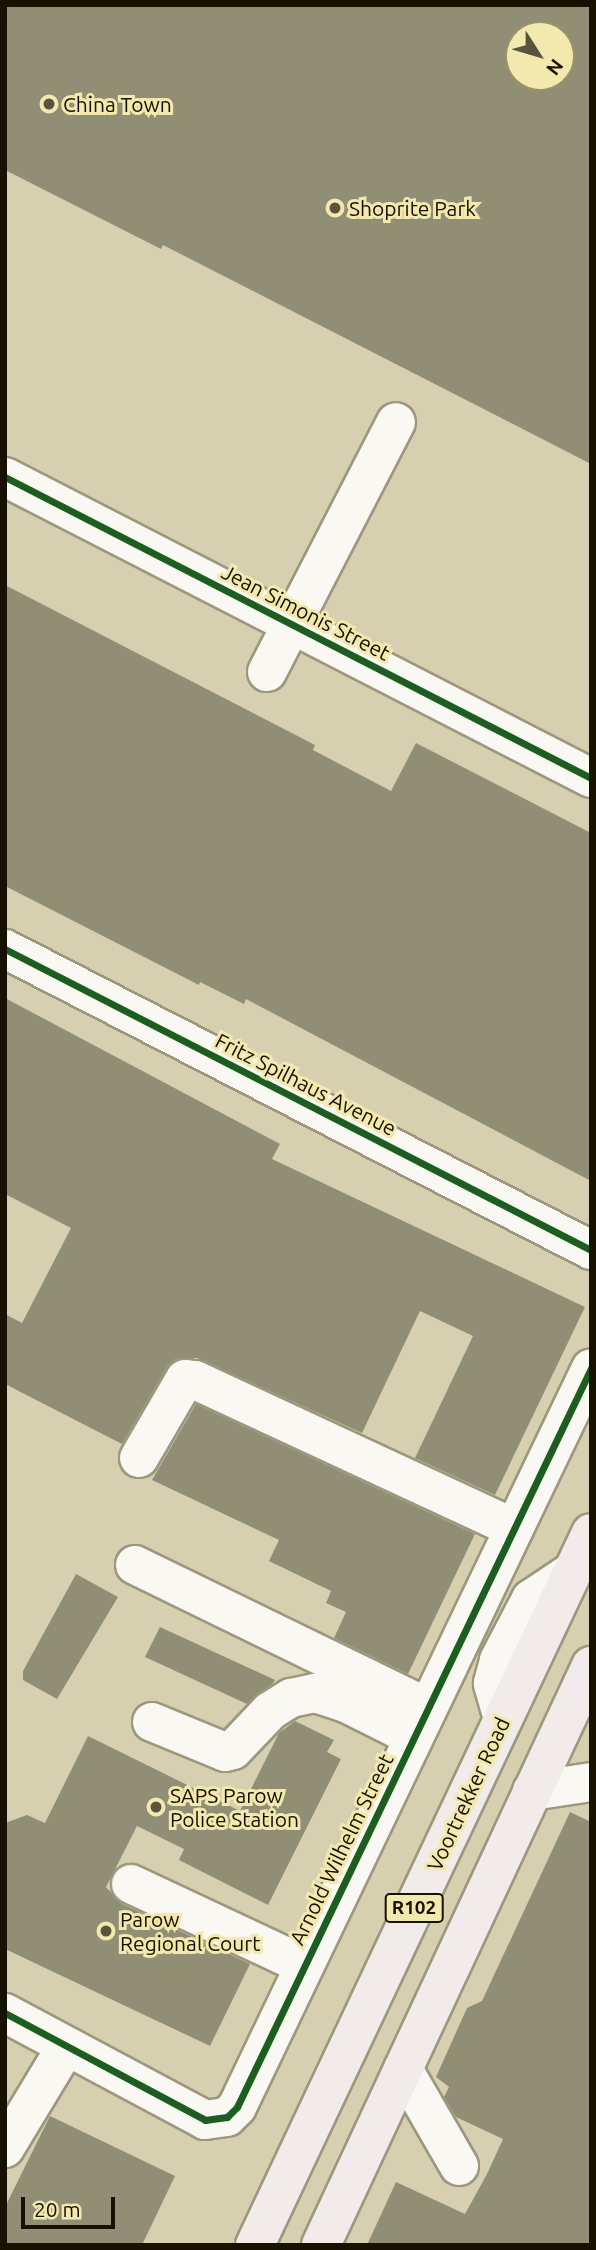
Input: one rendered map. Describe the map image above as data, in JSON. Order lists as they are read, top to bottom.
{
  "streets": {
    "main road": ["Voortrekker Road", "R102"],
    "street": ["Jean Simonis Street", "Fritz Spilhaus Avenue", "Arnold Wilhelm Street"]
  },
  "places": [
    "China Town",
    "Shoprite Park",
    "SAPS Parow Police Station",
    "Parow Regional Court"
  ],
  "scale_bar": "20 m",
  "north": "bottom right"
}
